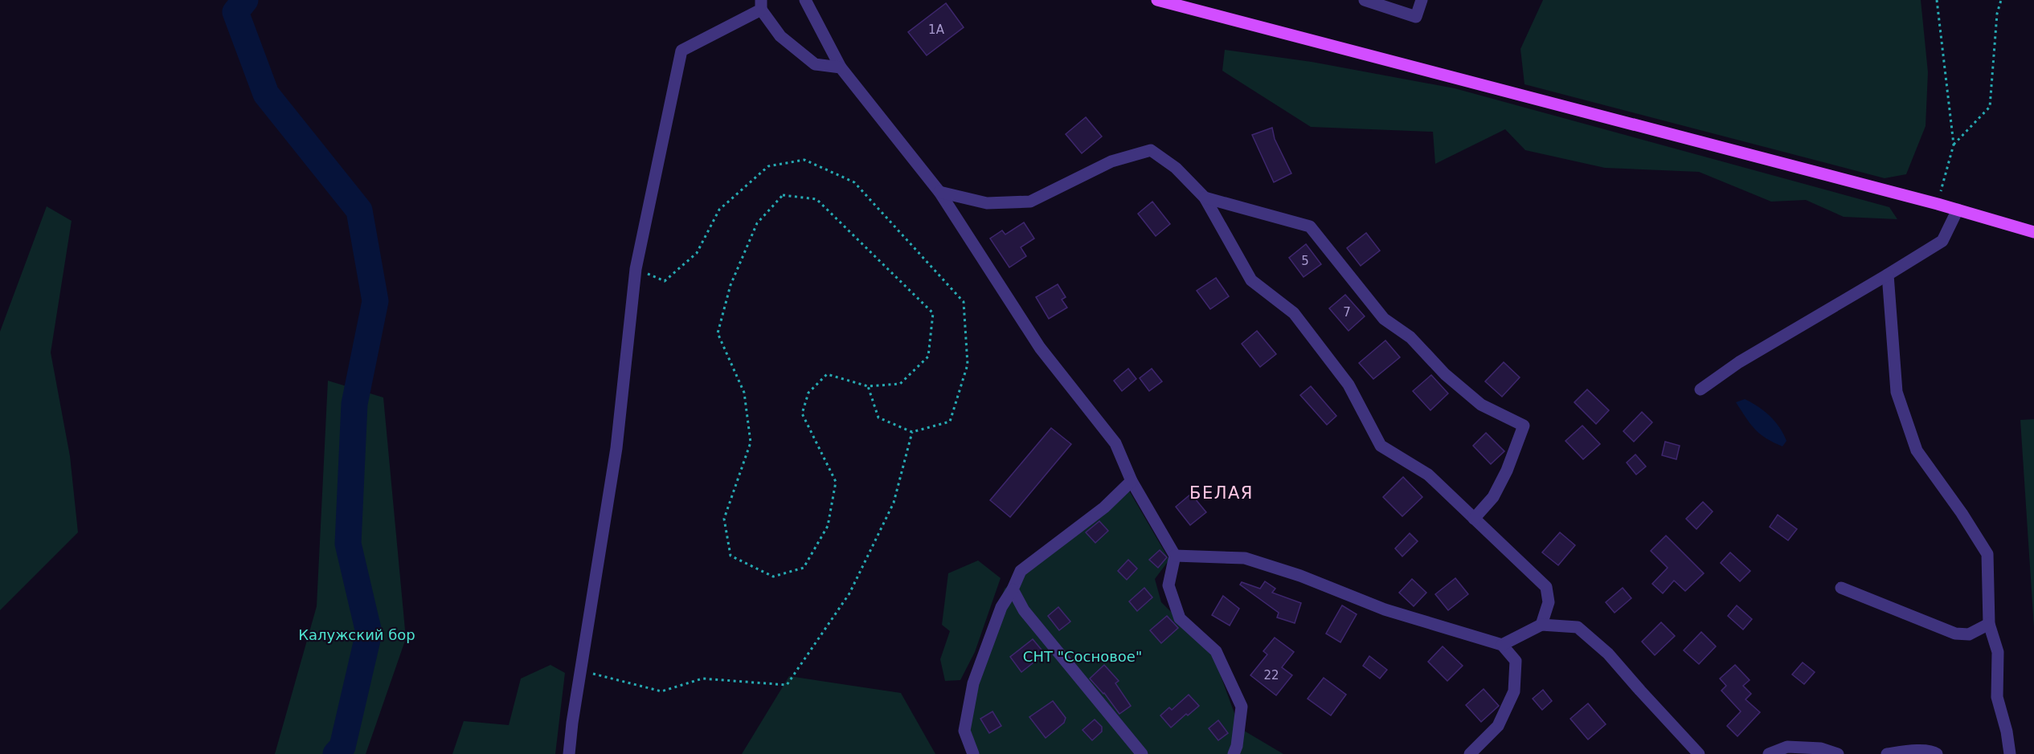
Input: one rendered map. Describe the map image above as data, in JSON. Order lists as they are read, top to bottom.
{
  "districts": ["БЕЛАЯ"],
  "parks": ["Калужский бор", "СНТ \"Сосновое\""],
  "house_numbers": [
    "1А",
    "5",
    "7",
    "22"
  ]
}
